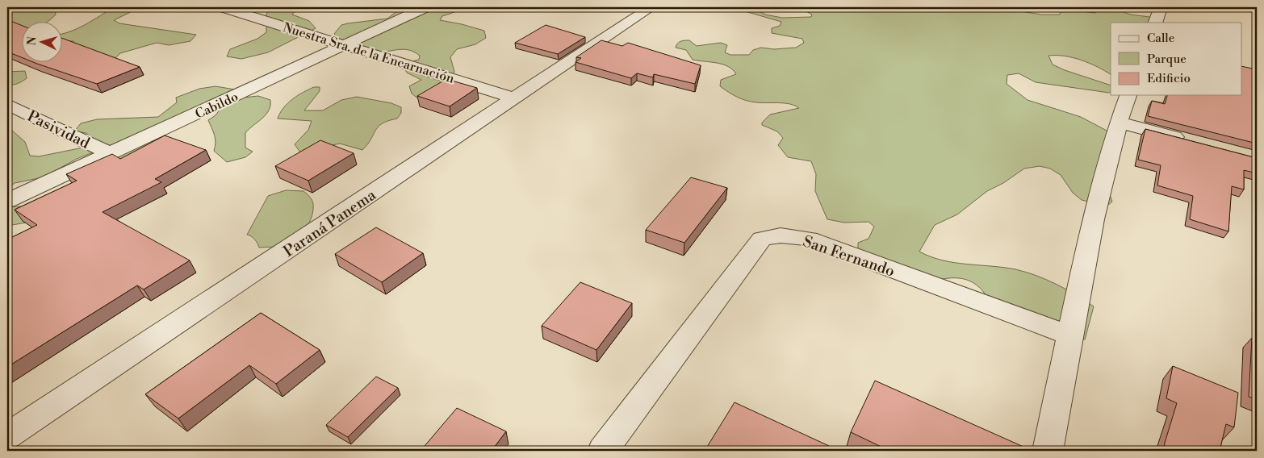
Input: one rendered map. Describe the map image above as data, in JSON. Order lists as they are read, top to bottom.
{
  "streets": {
    "street": [
      "Nuestra Sra. de la Encarnación",
      "Cabildo",
      "Pasividad",
      "Paraná Panema",
      "San Fernando"
    ]
  },
  "crossings": [
    ["Nuestra Sra. de la Encarnación", "Cabildo"],
    ["Nuestra Sra. de la Encarnación", "Paraná Panema"],
    ["Cabildo", "Pasividad"]
  ],
  "legend": ["Calle", "Parque", "Edificio"],
  "north": "left"
}
